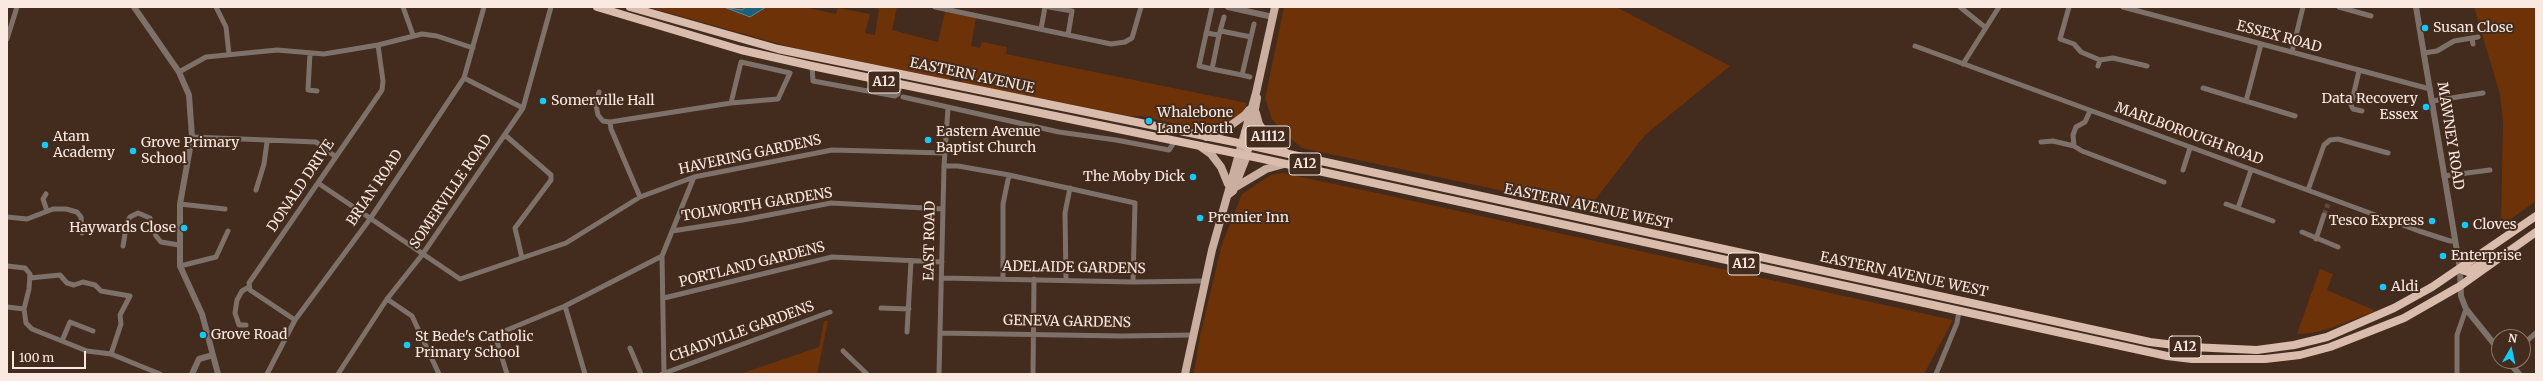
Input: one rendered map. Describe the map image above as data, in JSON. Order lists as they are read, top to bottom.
{
  "streets": {
    "highway": ["EASTERN AVENUE", "A12", "EASTERN AVENUE WEST"],
    "main road": ["A1112"],
    "street": [
      "ESSEX ROAD",
      "MARLBOROUGH ROAD",
      "MAWNEY ROAD",
      "HAVERING GARDENS",
      "DONALD DRIVE",
      "BRIAN ROAD",
      "SOMERVILLE ROAD",
      "TOLWORTH GARDENS",
      "EAST ROAD",
      "PORTLAND GARDENS",
      "ADELAIDE GARDENS",
      "GENEVA GARDENS",
      "CHADVILLE GARDENS"
    ]
  },
  "crossings": [
    ["ESSEX ROAD", "MAWNEY ROAD"],
    ["EASTERN AVENUE", "A12"],
    ["EASTERN AVENUE", "A1112"],
    ["EASTERN AVENUE", "EASTERN AVENUE WEST"],
    ["A12", "A1112"],
    ["A12", "EASTERN AVENUE WEST"],
    ["MARLBOROUGH ROAD", "MAWNEY ROAD"],
    ["MAWNEY ROAD", "EASTERN AVENUE WEST"],
    ["A1112", "EASTERN AVENUE WEST"],
    ["A1112", "ADELAIDE GARDENS"],
    ["A1112", "GENEVA GARDENS"],
    ["HAVERING GARDENS", "SOMERVILLE ROAD"],
    ["HAVERING GARDENS", "EAST ROAD"],
    ["TOLWORTH GARDENS", "EAST ROAD"],
    ["EAST ROAD", "PORTLAND GARDENS"],
    ["EAST ROAD", "ADELAIDE GARDENS"],
    ["EAST ROAD", "GENEVA GARDENS"]
  ],
  "places": [
    "Susan Close",
    "Somerville Hall",
    "Data Recovery Essex",
    "Whalebone Lane North",
    "Eastern Avenue Baptist Church",
    "Atam Academy",
    "Grove Primary School",
    "The Moby Dick",
    "Premier Inn",
    "Tesco Express",
    "Cloves",
    "Haywards Close",
    "Enterprise",
    "Aldi",
    "Grove Road",
    "St Bede's Catholic Primary School"
  ],
  "scale_bar": "100 m",
  "north": "top"
}
